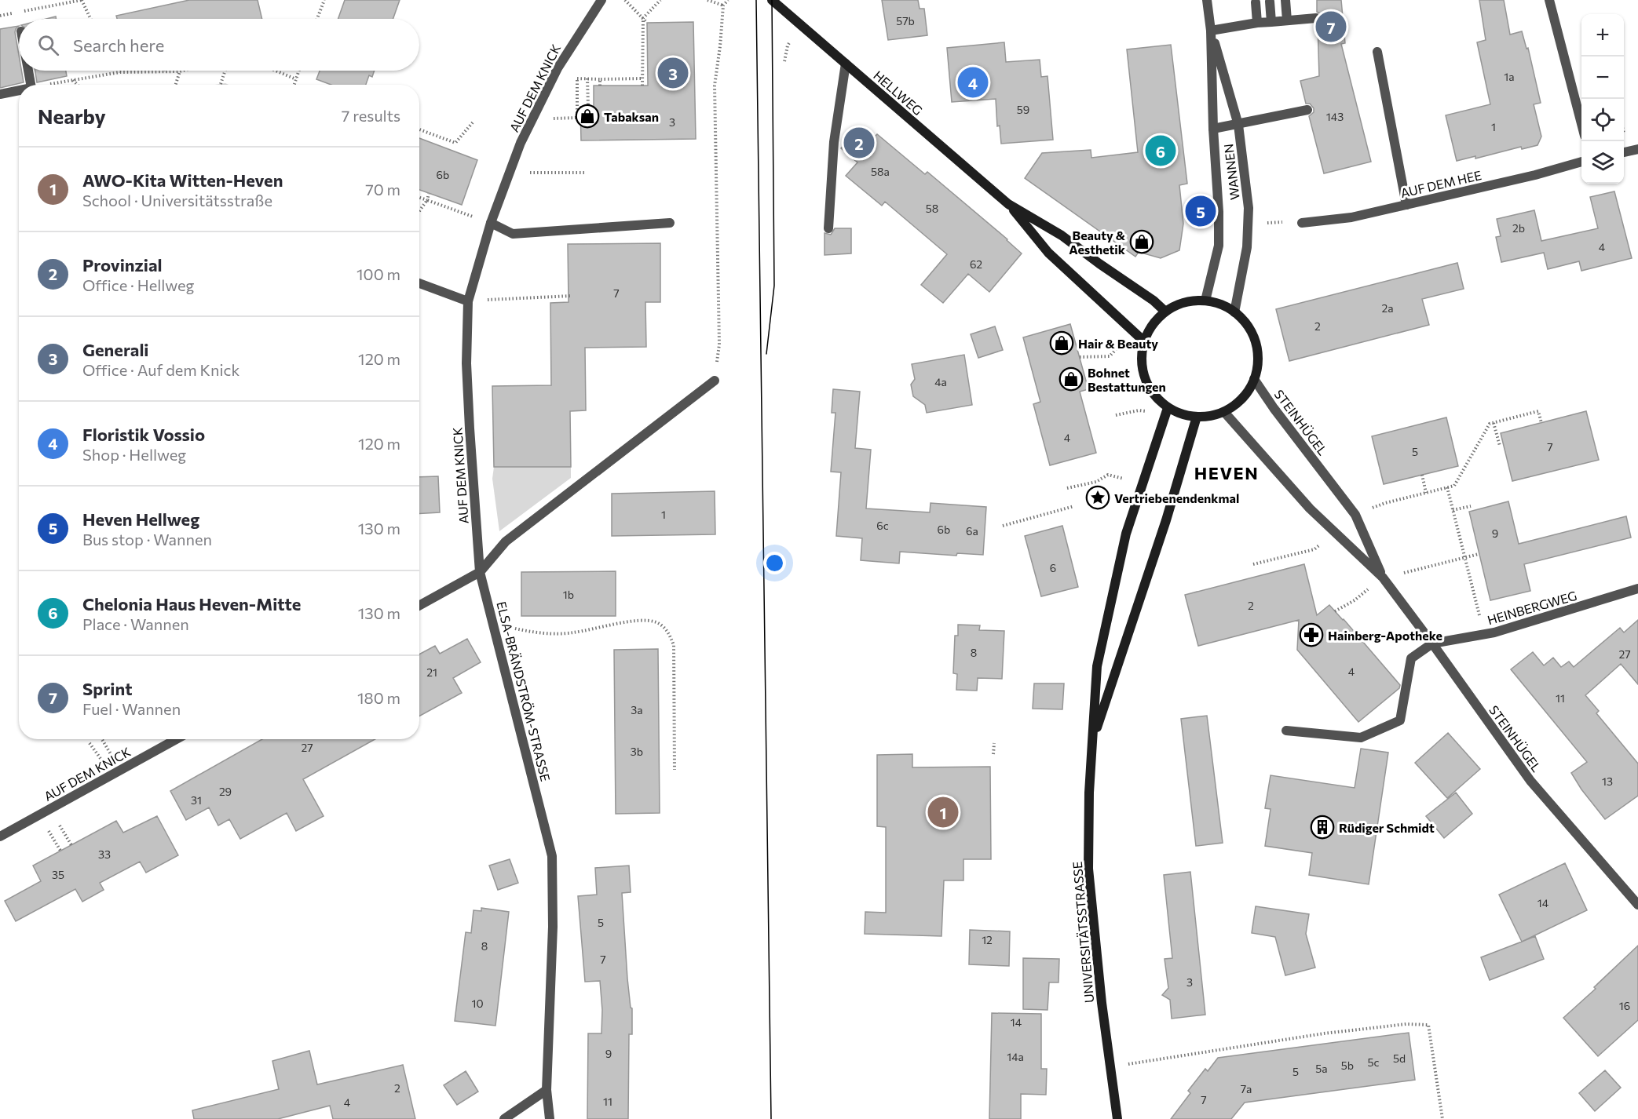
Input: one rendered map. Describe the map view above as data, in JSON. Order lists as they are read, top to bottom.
{
  "streets": {
    "street": [
      "AUF DEM KNICK",
      "HELLWEG",
      "WANNEN",
      "AUF DEM HEE",
      "STEINHÜGEL",
      "HEINBERGWEG",
      "ELSA-BRÄNDSTRÖM-STRASSE",
      "UNIVERSITÄTSSTRASSE"
    ]
  },
  "crossings": [
    ["AUF DEM KNICK", "ELSA-BRÄNDSTRÖM-STRASSE"],
    ["HELLWEG", "WANNEN"],
    ["HELLWEG", "STEINHÜGEL"],
    ["HELLWEG", "UNIVERSITÄTSSTRASSE"],
    ["WANNEN", "STEINHÜGEL"],
    ["WANNEN", "UNIVERSITÄTSSTRASSE"],
    ["STEINHÜGEL", "HEINBERGWEG"],
    ["STEINHÜGEL", "UNIVERSITÄTSSTRASSE"]
  ],
  "districts": ["HEVEN"],
  "places": {
    "shop": [
      "Tabaksan",
      "Beauty & Aesthetik",
      "Hair & Beauty",
      "Bohnet Bestattungen"
    ],
    "place": ["Vertriebenendenkmal"],
    "pharmacy": ["Hainberg-Apotheke"],
    "building": ["Rüdiger Schmidt"]
  },
  "house_numbers": [
    "57b",
    "1a",
    "59",
    "143",
    "3",
    "1",
    "58a",
    "6b",
    "58",
    "2b",
    "4",
    "62",
    "7",
    "2a",
    "2",
    "4a",
    "4",
    "7",
    "5",
    "1",
    "6c",
    "6b",
    "6a",
    "9",
    "6",
    "1b",
    "2",
    "8",
    "27",
    "4",
    "21",
    "11",
    "3a",
    "27",
    "3b",
    "13",
    "29",
    "31",
    "33",
    "35",
    "14",
    "5",
    "12",
    "8",
    "7",
    "3",
    "10",
    "16",
    "14",
    "9",
    "14a",
    "5d",
    "5c",
    "5b",
    "5a",
    "5",
    "2",
    "7a",
    "7",
    "11",
    "4"
  ],
  "page": {
    "pins": [
      "7",
      "3",
      "4",
      "2",
      "6",
      "5",
      "1"
    ],
    "map_buttons": ["+", "−"],
    "search": "Search here",
    "heading": ["Nearby", "7 results"],
    "list": [
      {
        "mark": "1",
        "name": "AWO-Kita Witten-Heven",
        "note": "School · Universitätsstraße",
        "value": "70 m"
      },
      {
        "mark": "2",
        "name": "Provinzial",
        "note": "Office · Hellweg",
        "value": "100 m"
      },
      {
        "mark": "3",
        "name": "Generali",
        "note": "Office · Auf dem Knick",
        "value": "120 m"
      },
      {
        "mark": "4",
        "name": "Floristik Vossio",
        "note": "Shop · Hellweg",
        "value": "120 m"
      },
      {
        "mark": "5",
        "name": "Heven Hellweg",
        "note": "Bus stop · Wannen",
        "value": "130 m"
      },
      {
        "mark": "6",
        "name": "Chelonia Haus Heven-Mitte",
        "note": "Place · Wannen",
        "value": "130 m"
      },
      {
        "mark": "7",
        "name": "Sprint",
        "note": "Fuel · Wannen",
        "value": "180 m"
      }
    ]
  }
}
